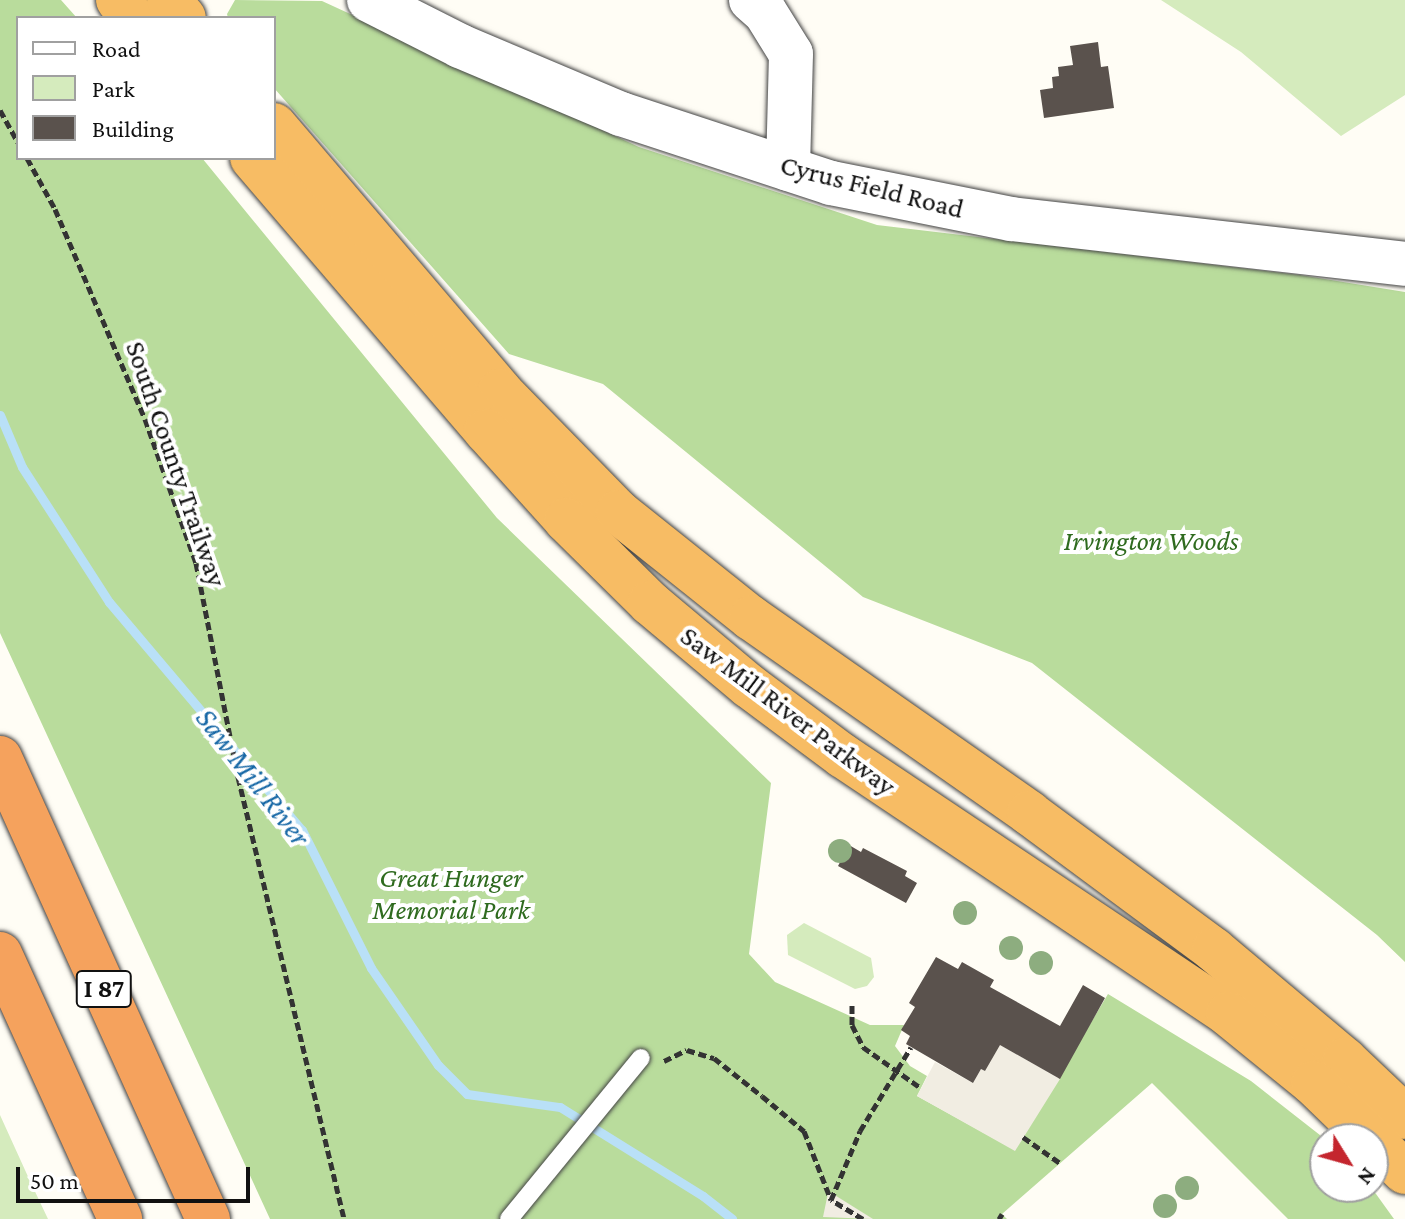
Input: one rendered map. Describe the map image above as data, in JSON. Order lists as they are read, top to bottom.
{
  "streets": {
    "highway": ["Saw Mill River Parkway", "I 87"],
    "street": ["Cyrus Field Road"],
    "path": ["South County Trailway"]
  },
  "water": ["Saw Mill River"],
  "parks": ["Irvington Woods", "Great Hunger Memorial Park"],
  "legend": ["Road", "Park", "Building"],
  "scale_bar": "50 m",
  "north": "bottom right"
}
